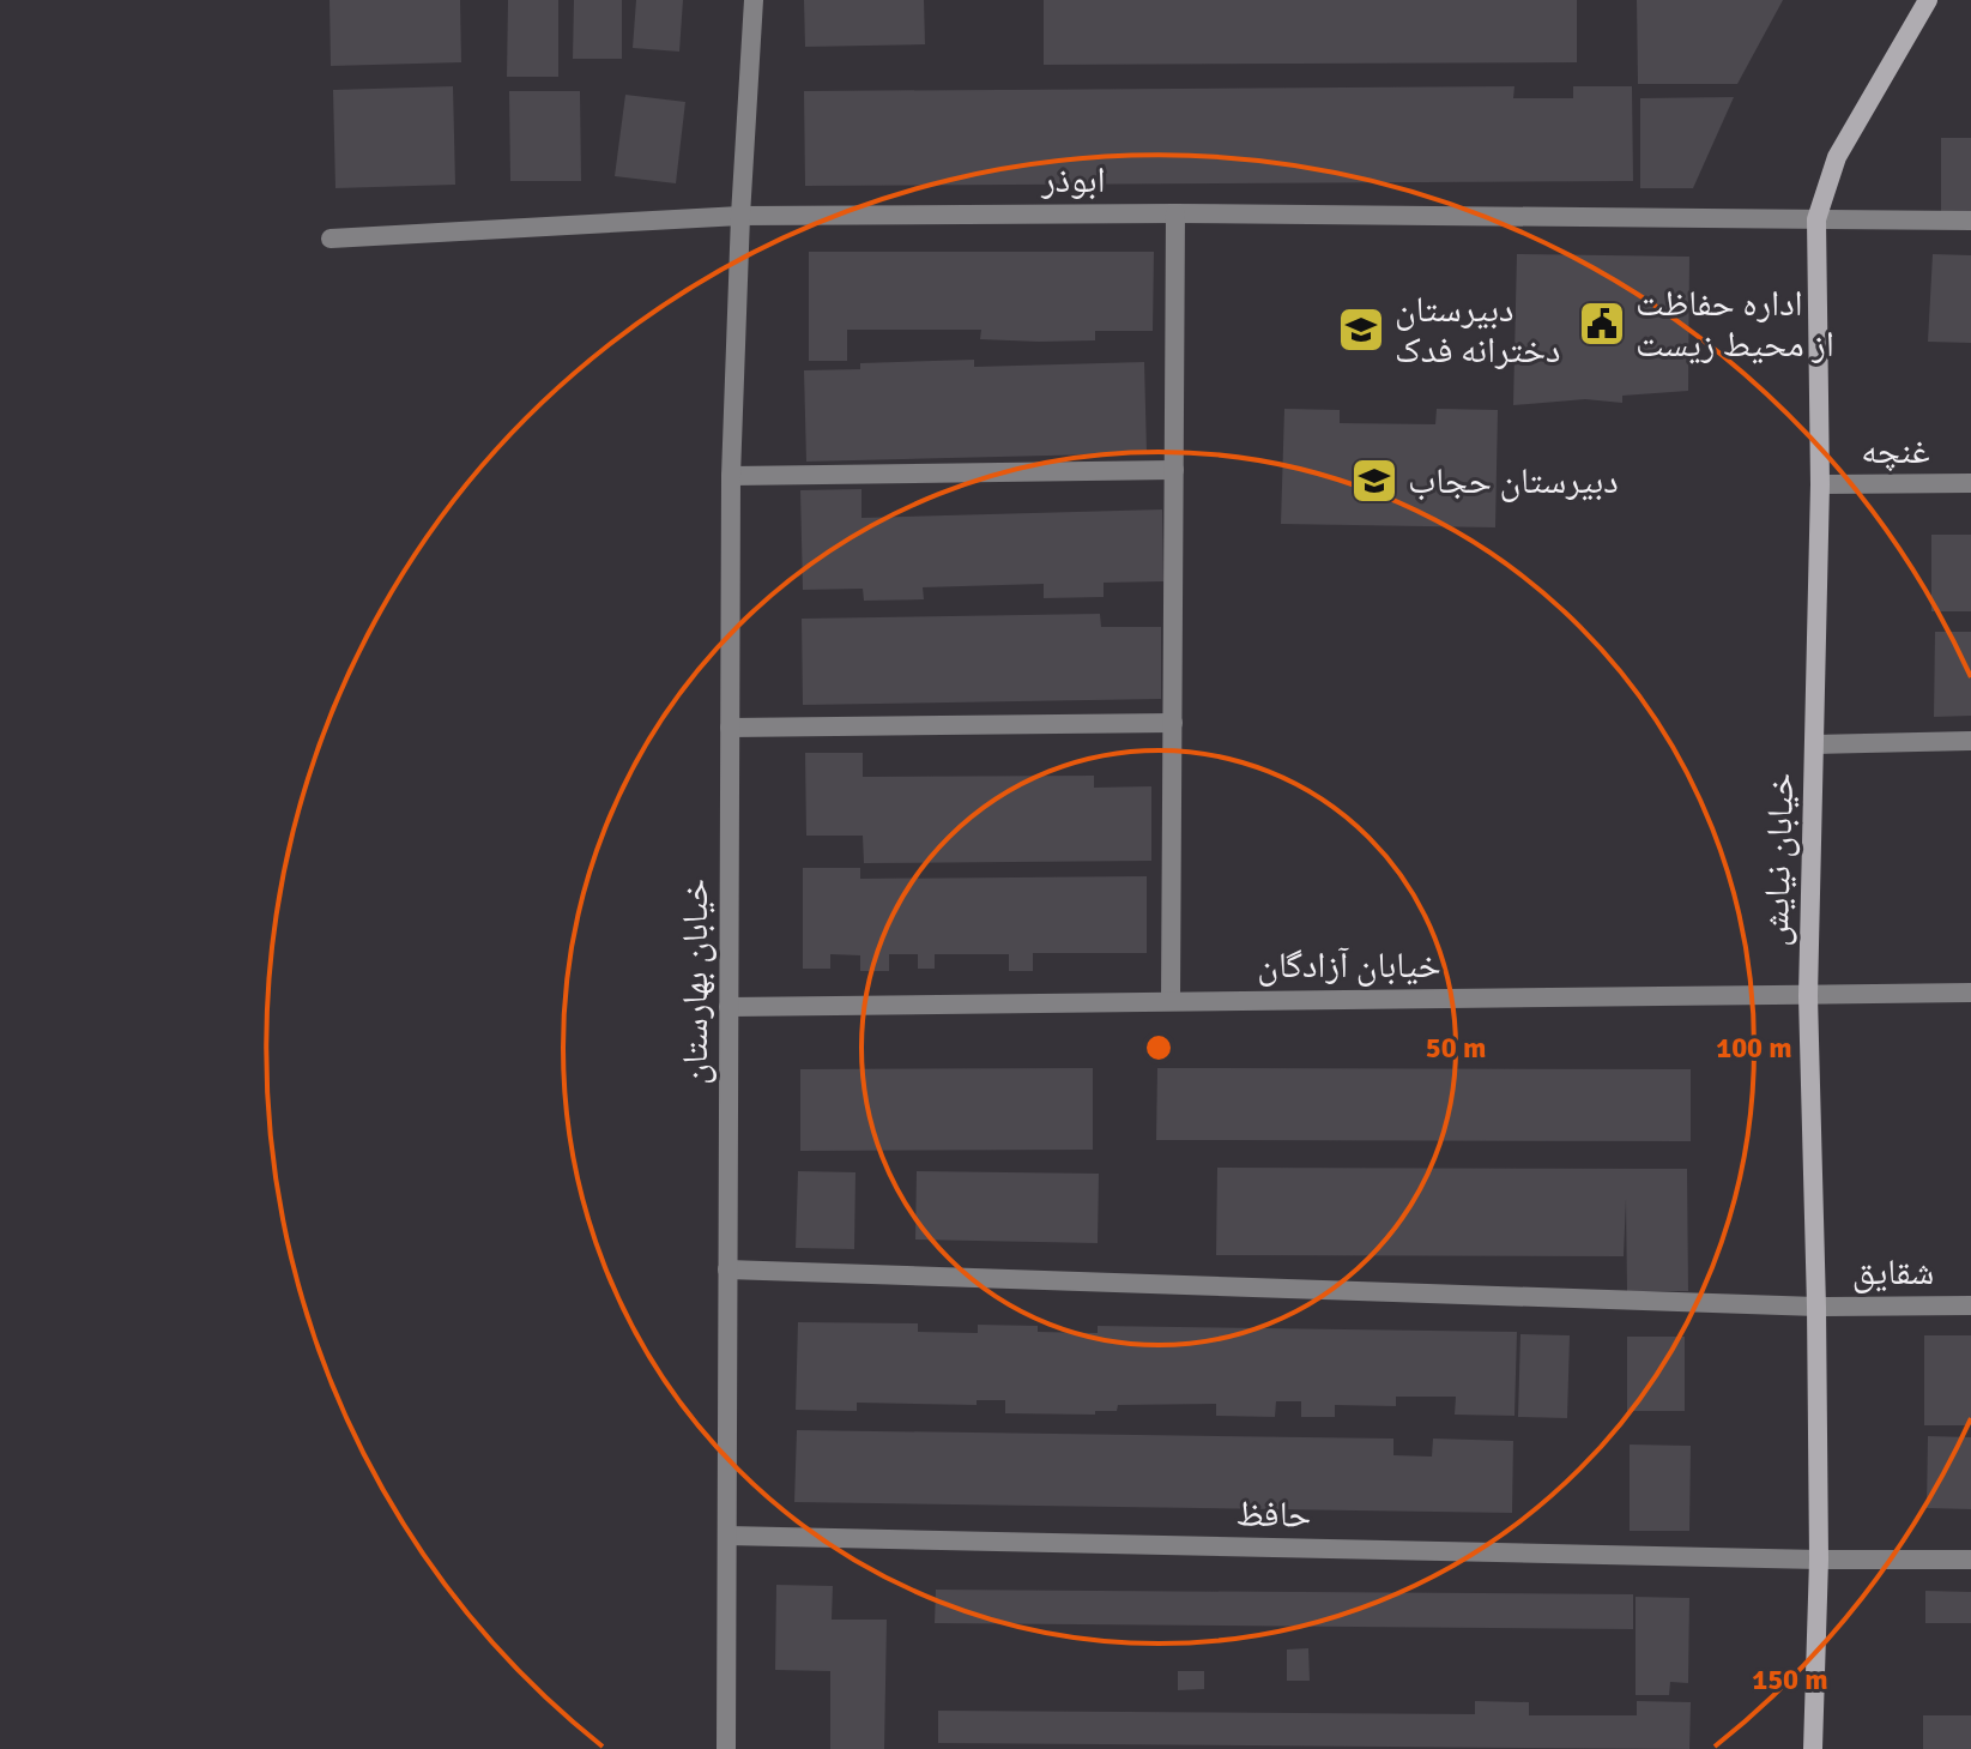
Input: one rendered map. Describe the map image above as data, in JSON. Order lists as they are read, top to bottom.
{
  "streets": {
    "street": [
      "ابوذر",
      "غنچه",
      "خیابان نیایش",
      "خیابان آزادگان",
      "خیابان بهارستان",
      "شقایق",
      "حافظ"
    ]
  },
  "crossings": [
    ["ابوذر", "خیابان نیایش"],
    ["ابوذر", "خیابان بهارستان"],
    ["غنچه", "خیابان نیایش"],
    ["خیابان نیایش", "خیابان آزادگان"],
    ["خیابان نیایش", "شقایق"],
    ["خیابان نیایش", "حافظ"],
    ["خیابان آزادگان", "خیابان بهارستان"],
    ["خیابان بهارستان", "شقایق"],
    ["خیابان بهارستان", "حافظ"]
  ],
  "places": {
    "public building": ["اداره حفاظت از محیط زیست"],
    "school or university": ["دبیرستان دخترانه فدک", "دبیرستان حجاب"]
  },
  "rings": ["50 m", "100 m", "150 m"]
}
